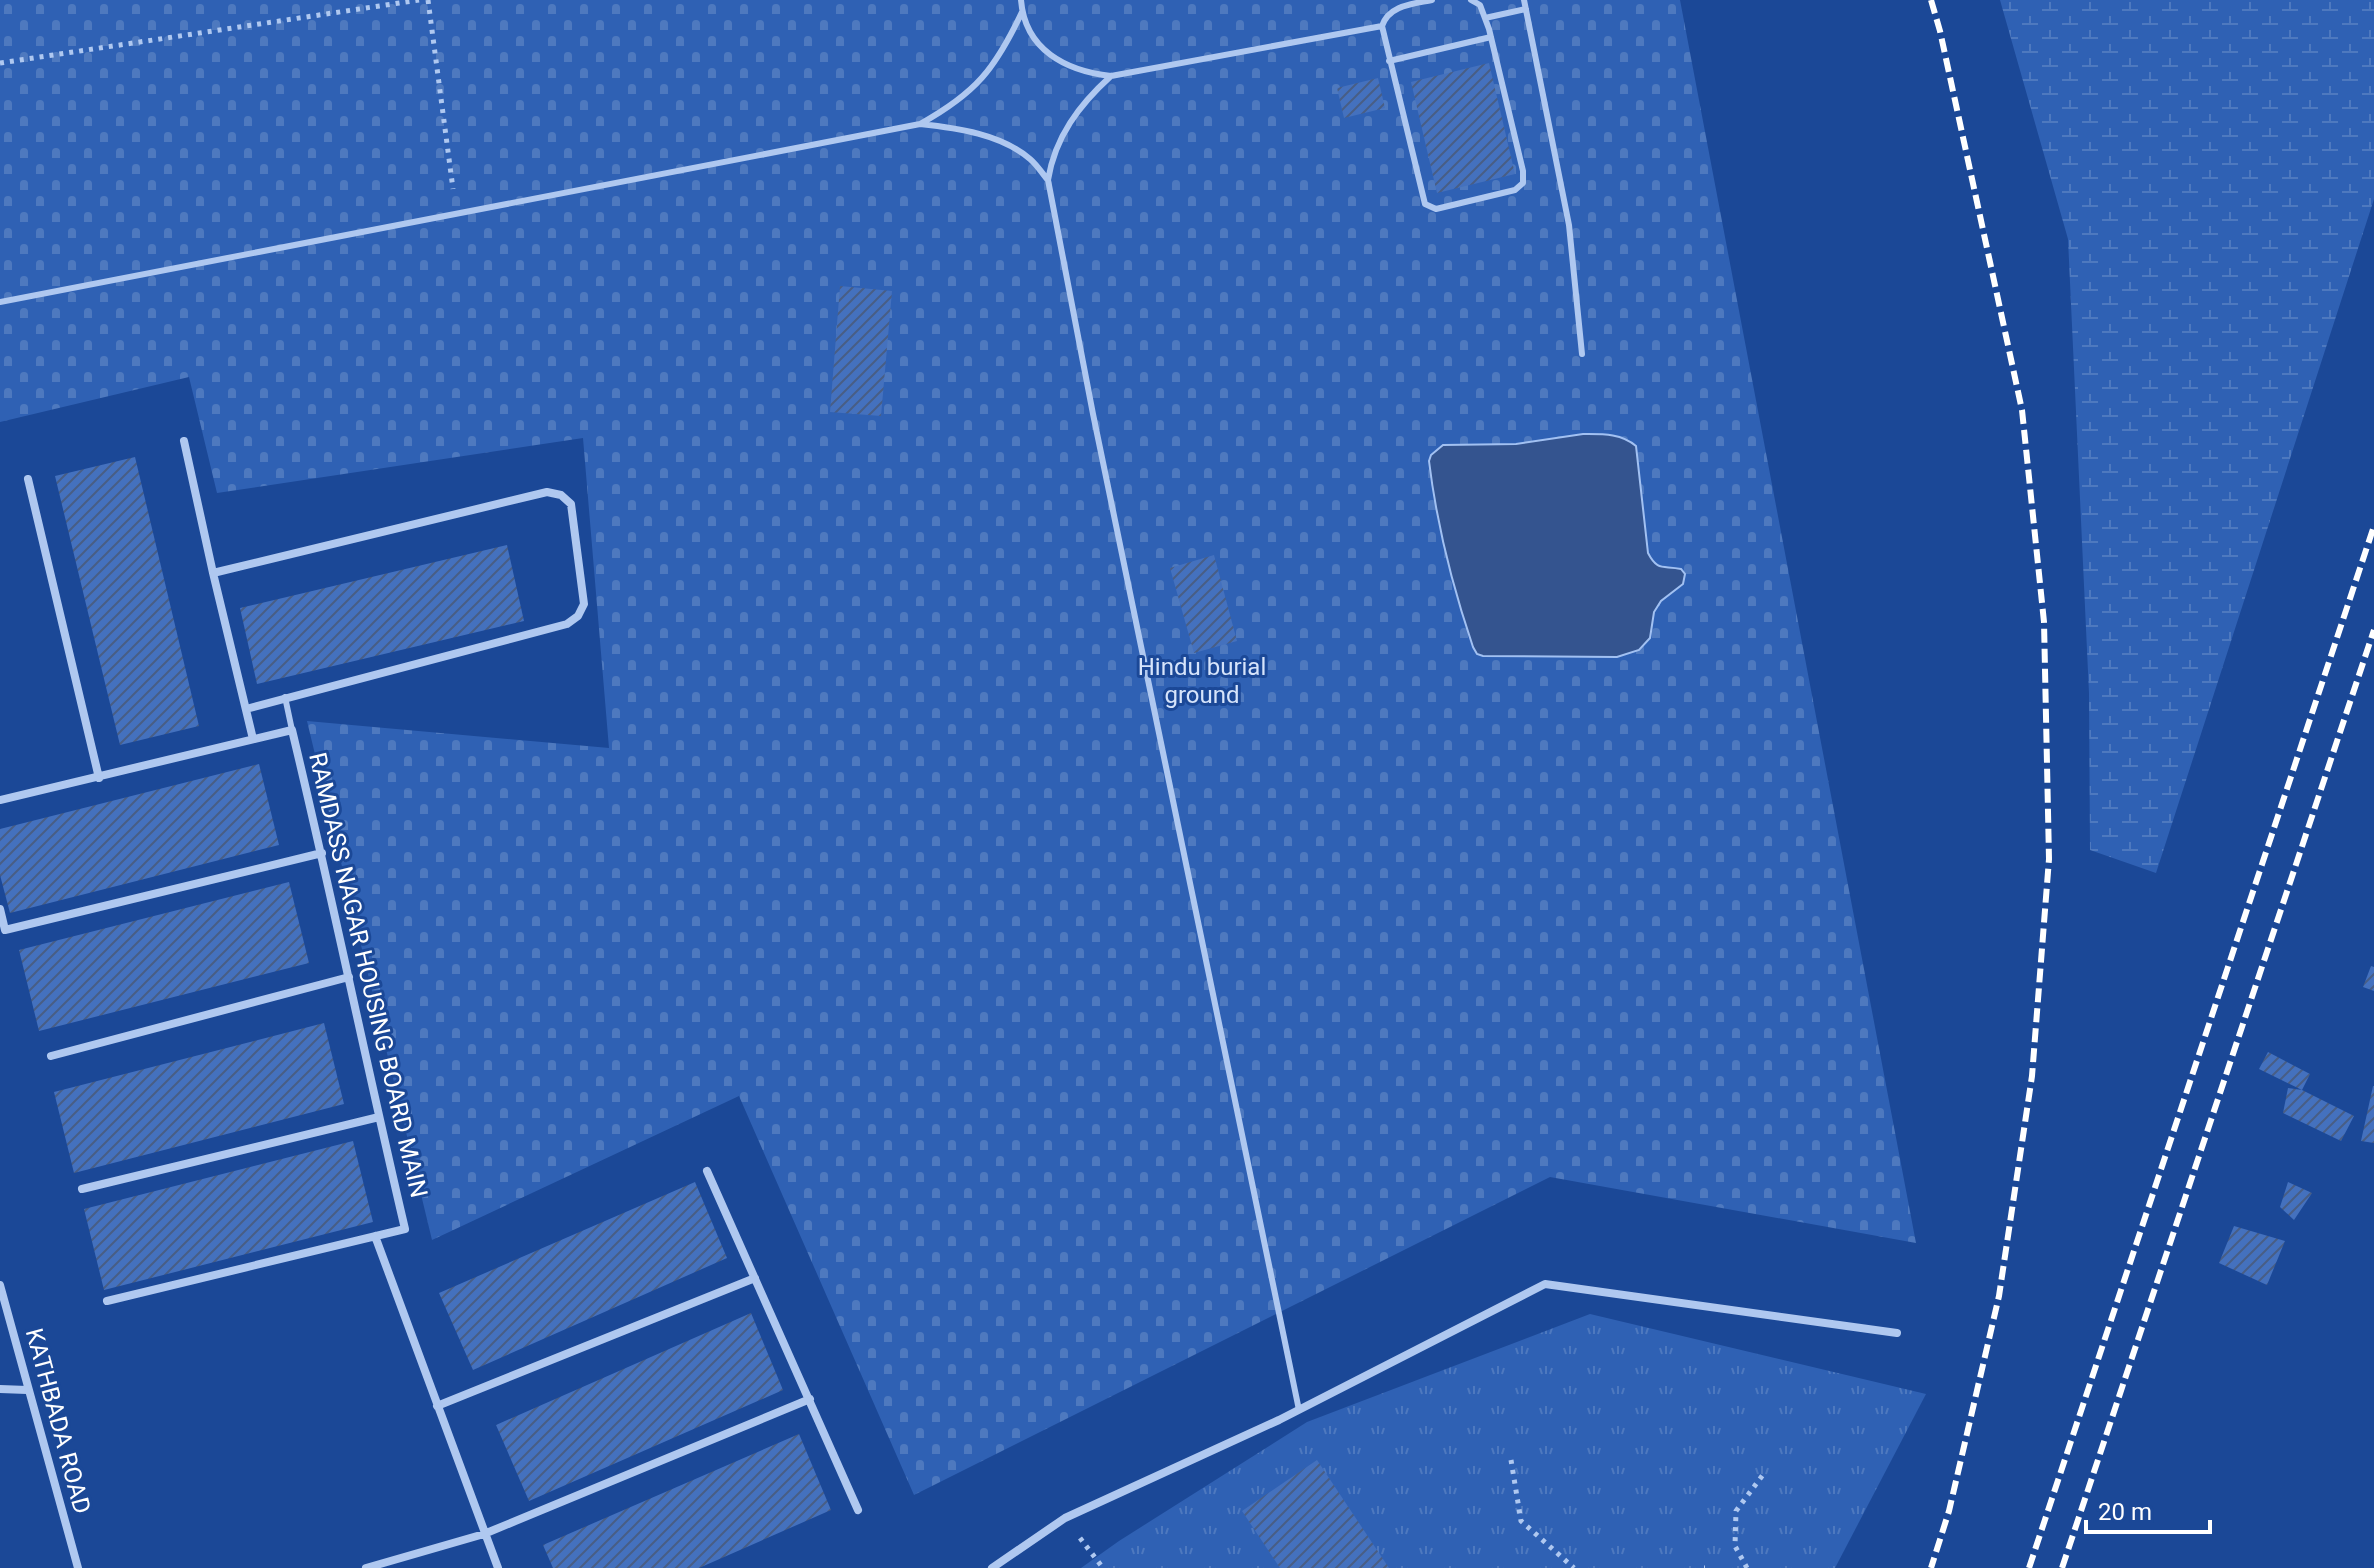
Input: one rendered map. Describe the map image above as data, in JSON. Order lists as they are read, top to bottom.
{
  "streets": {
    "street": ["RAMDASS NAGAR HOUSING BOARD MAIN", "KATHBADA ROAD"]
  },
  "parks": ["Hindu burial ground"],
  "scale_bar": "20 m"
}
